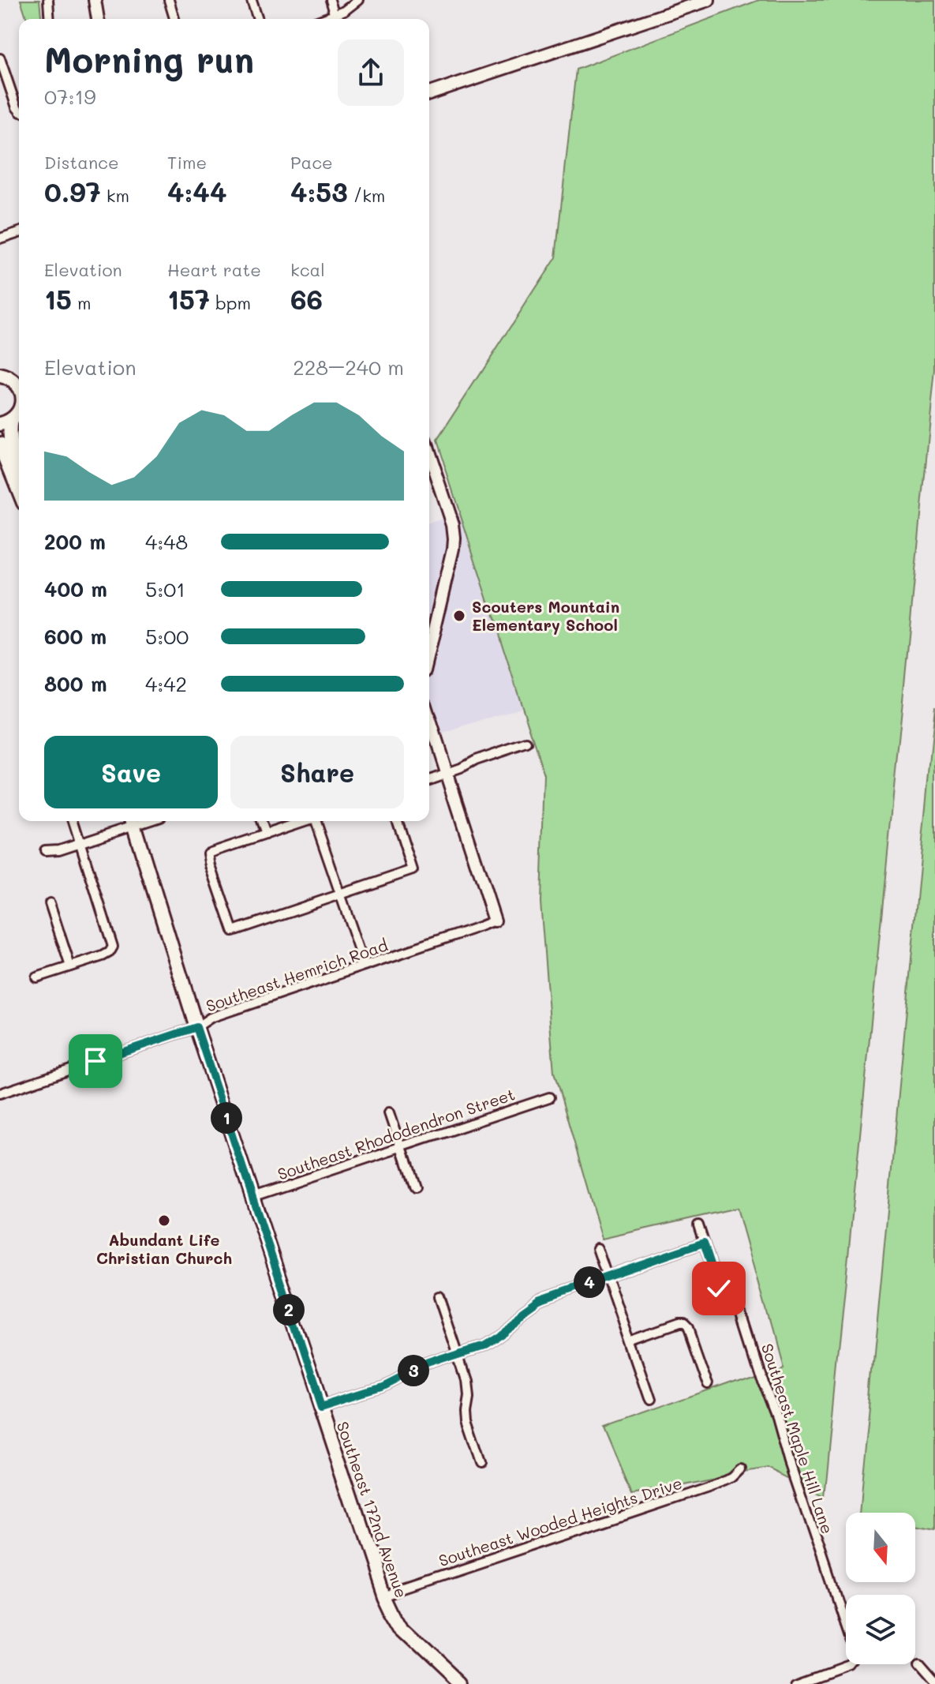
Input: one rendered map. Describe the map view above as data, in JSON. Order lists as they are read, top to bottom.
{
  "streets": {
    "main road": ["Southeast 172nd Avenue"],
    "street": [
      "Southeast Hemrich Road",
      "Southeast Rhododendron Street",
      "Southeast Maple Hill Lane",
      "Southeast Wooded Heights Drive"
    ]
  },
  "crossings": [
    ["Southeast Hemrich Road", "Southeast 172nd Avenue"],
    ["Southeast Rhododendron Street", "Southeast 172nd Avenue"],
    ["Southeast 172nd Avenue", "Southeast Wooded Heights Drive"]
  ],
  "places": ["Scouters Mountain Elementary School", "Abundant Life Christian Church"],
  "north": "bottom",
  "page": {
    "heading": ["Morning run", "07:19"],
    "stats": [
      ["Distance", "0.97 km"],
      ["Time", "4:44"],
      ["Pace", "4:53 /km"],
      ["Elevation", "15 m"],
      ["Heart rate", "157 bpm"],
      ["kcal", "66"]
    ],
    "chart": ["Elevation", "228–240 m"],
    "list": [
      {
        "name": "200 m",
        "note": "4:48"
      },
      {
        "name": "400 m",
        "note": "5:01"
      },
      {
        "name": "600 m",
        "note": "5:00"
      },
      {
        "name": "800 m",
        "note": "4:42"
      }
    ],
    "buttons": ["Save", "Share"],
    "pins": [
      "1",
      "4",
      "2",
      "3"
    ]
  }
}
